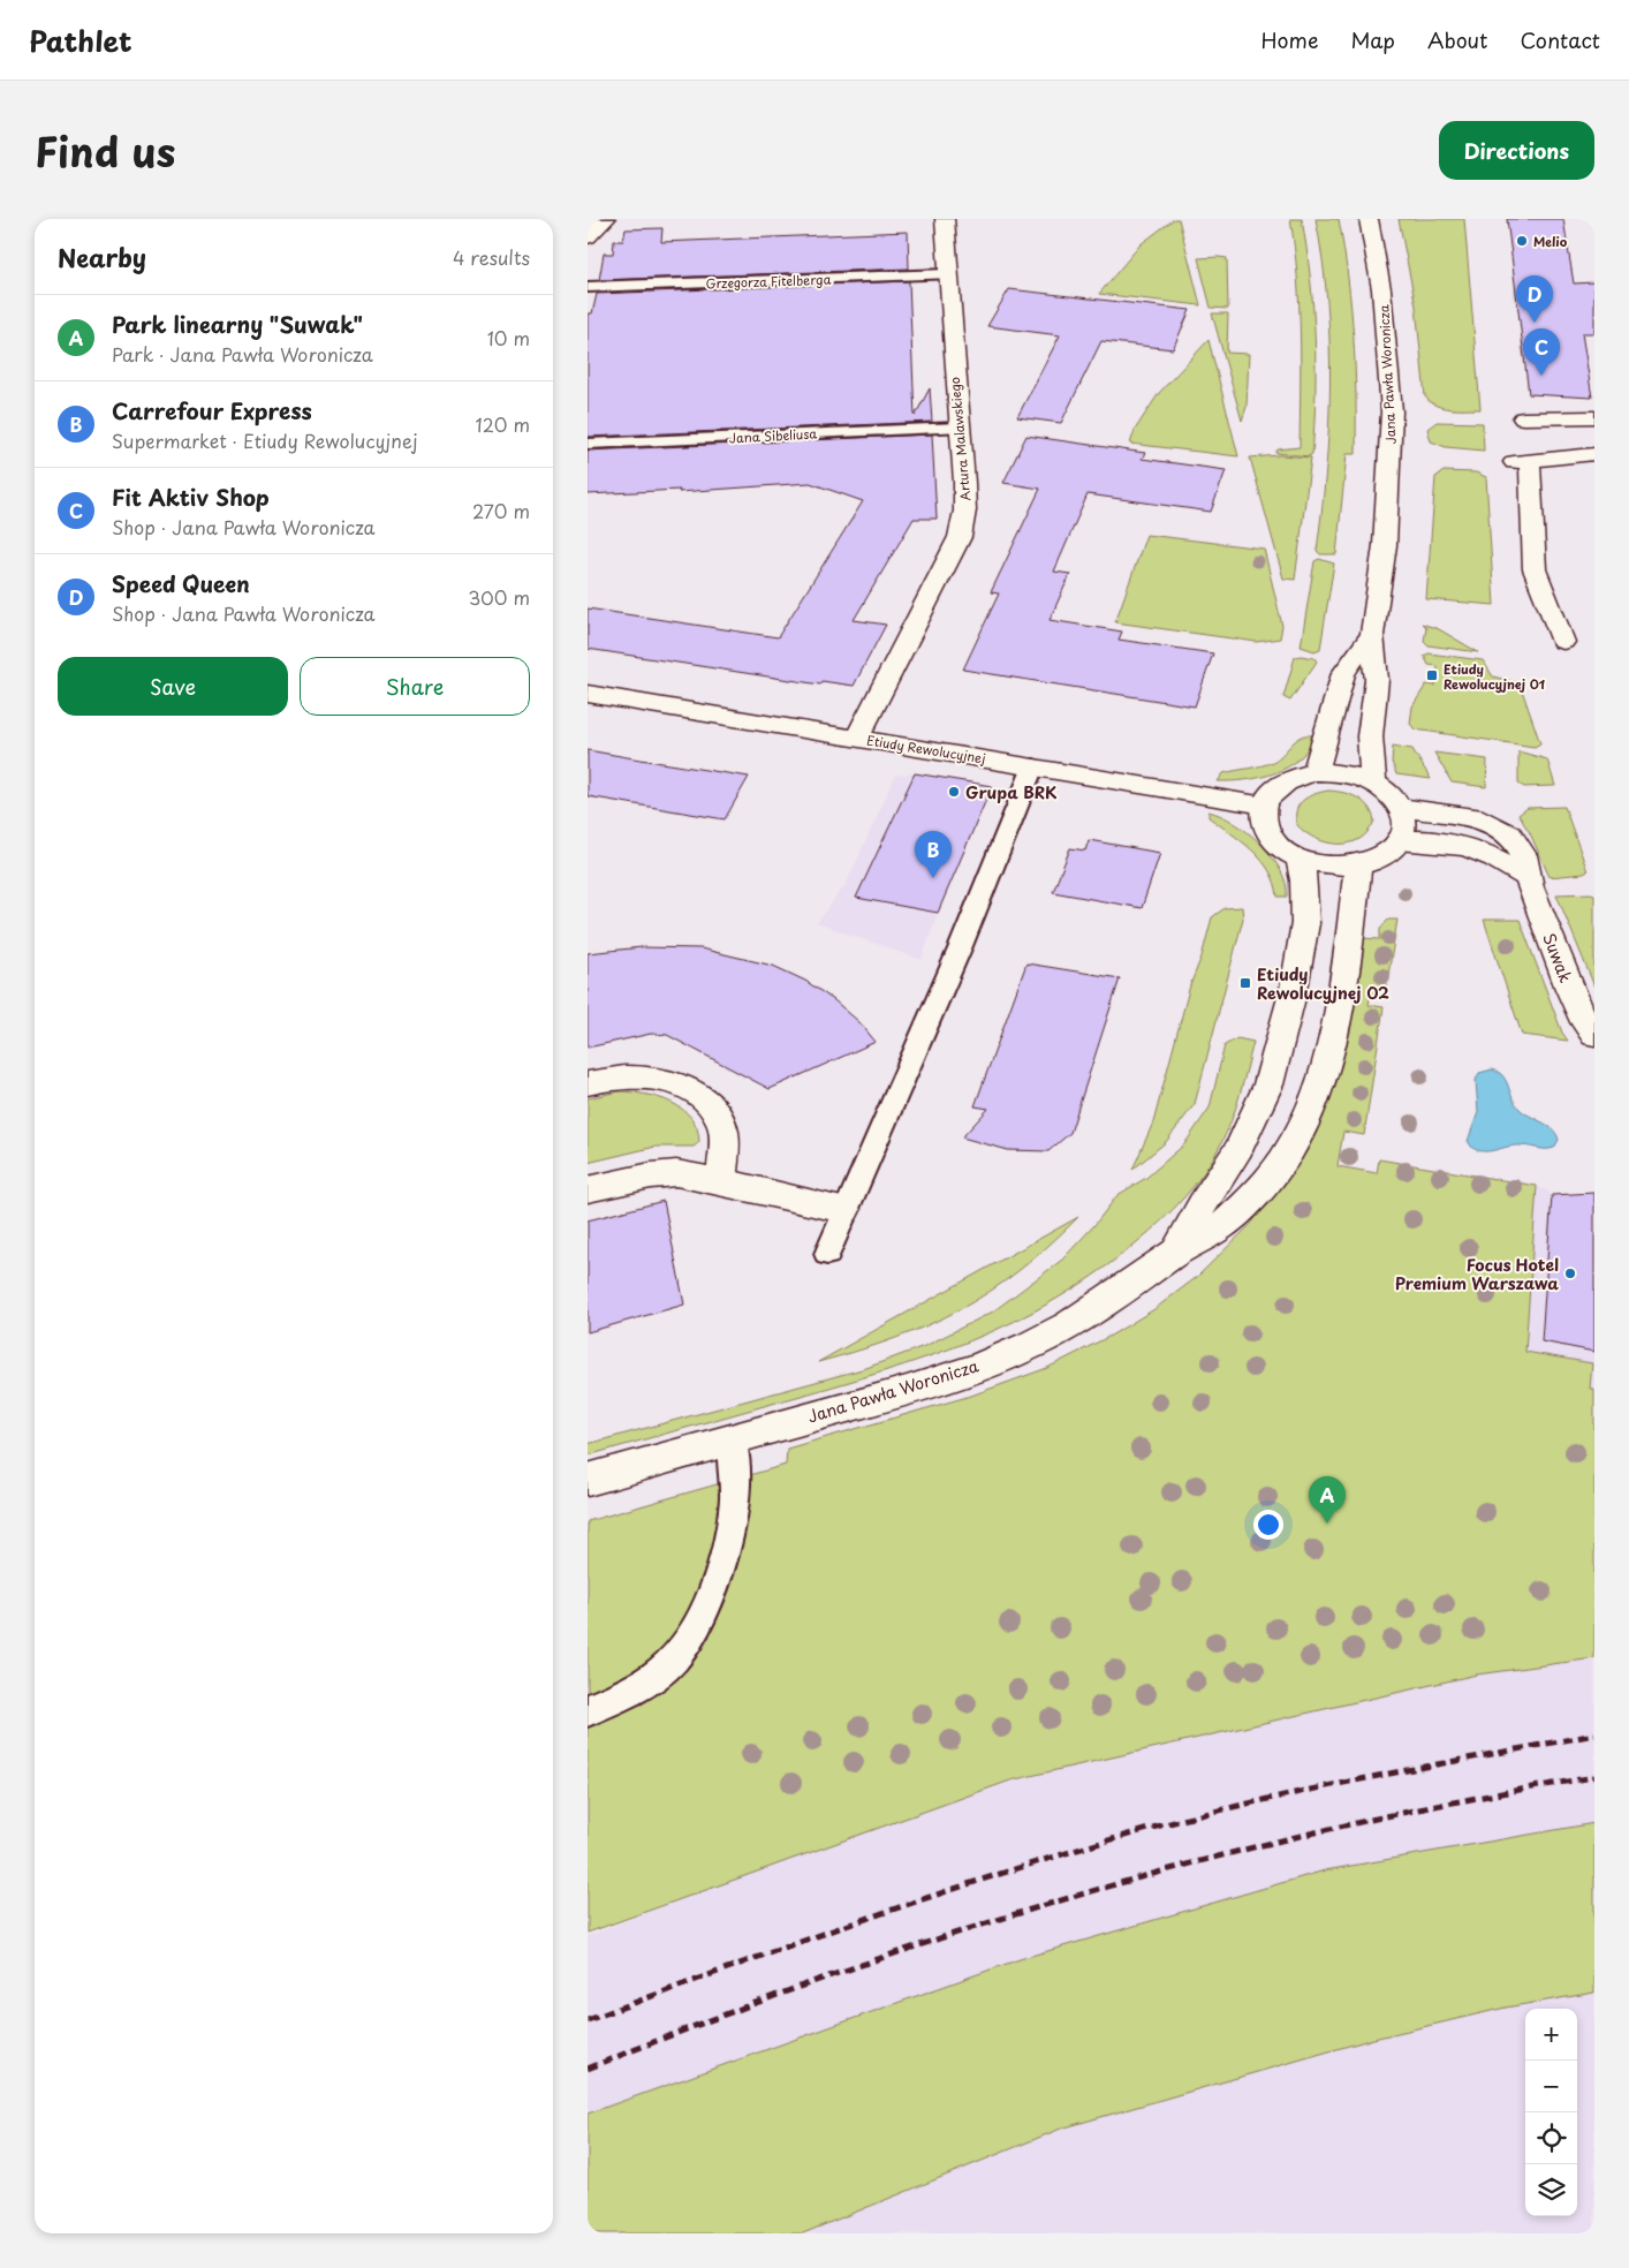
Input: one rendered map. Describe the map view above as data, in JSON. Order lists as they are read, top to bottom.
{
  "streets": {
    "street": [
      "Jana Pawła Woronicza",
      "Artura Malawskiego",
      "Etiudy Rewolucyjnej",
      "Suwak"
    ],
    "lane": ["Grzegorza Fitelberga", "Jana Sibeliusa"]
  },
  "crossings": [
    ["Grzegorza Fitelberga", "Artura Malawskiego"],
    ["Jana Pawła Woronicza", "Etiudy Rewolucyjnej"],
    ["Jana Pawła Woronicza", "Suwak"],
    ["Jana Sibeliusa", "Artura Malawskiego"],
    ["Artura Malawskiego", "Etiudy Rewolucyjnej"],
    ["Etiudy Rewolucyjnej", "Suwak"]
  ],
  "places": {
    "other": ["Melio", "Grupa BRK", "Focus Hotel Premium Warszawa"],
    "transit": ["Etiudy Rewolucyjnej 01", "Etiudy Rewolucyjnej 02"]
  },
  "page": {
    "header": "Pathlet",
    "nav": [
      "Home",
      "Map",
      "About",
      "Contact"
    ],
    "title": "Find us",
    "buttons": [
      "Directions",
      ["Save", "Share"]
    ],
    "heading": ["Nearby", "4 results"],
    "pins": [
      "D",
      "C",
      "B",
      "A"
    ],
    "list": [
      {
        "mark": "A",
        "name": "Park linearny \"Suwak\"",
        "note": "Park · Jana Pawła Woronicza",
        "value": "10 m"
      },
      {
        "mark": "B",
        "name": "Carrefour Express",
        "note": "Supermarket · Etiudy Rewolucyjnej",
        "value": "120 m"
      },
      {
        "mark": "C",
        "name": "Fit Aktiv Shop",
        "note": "Shop · Jana Pawła Woronicza",
        "value": "270 m"
      },
      {
        "mark": "D",
        "name": "Speed Queen",
        "note": "Shop · Jana Pawła Woronicza",
        "value": "300 m"
      }
    ],
    "map_buttons": ["+", "−"]
  }
}
